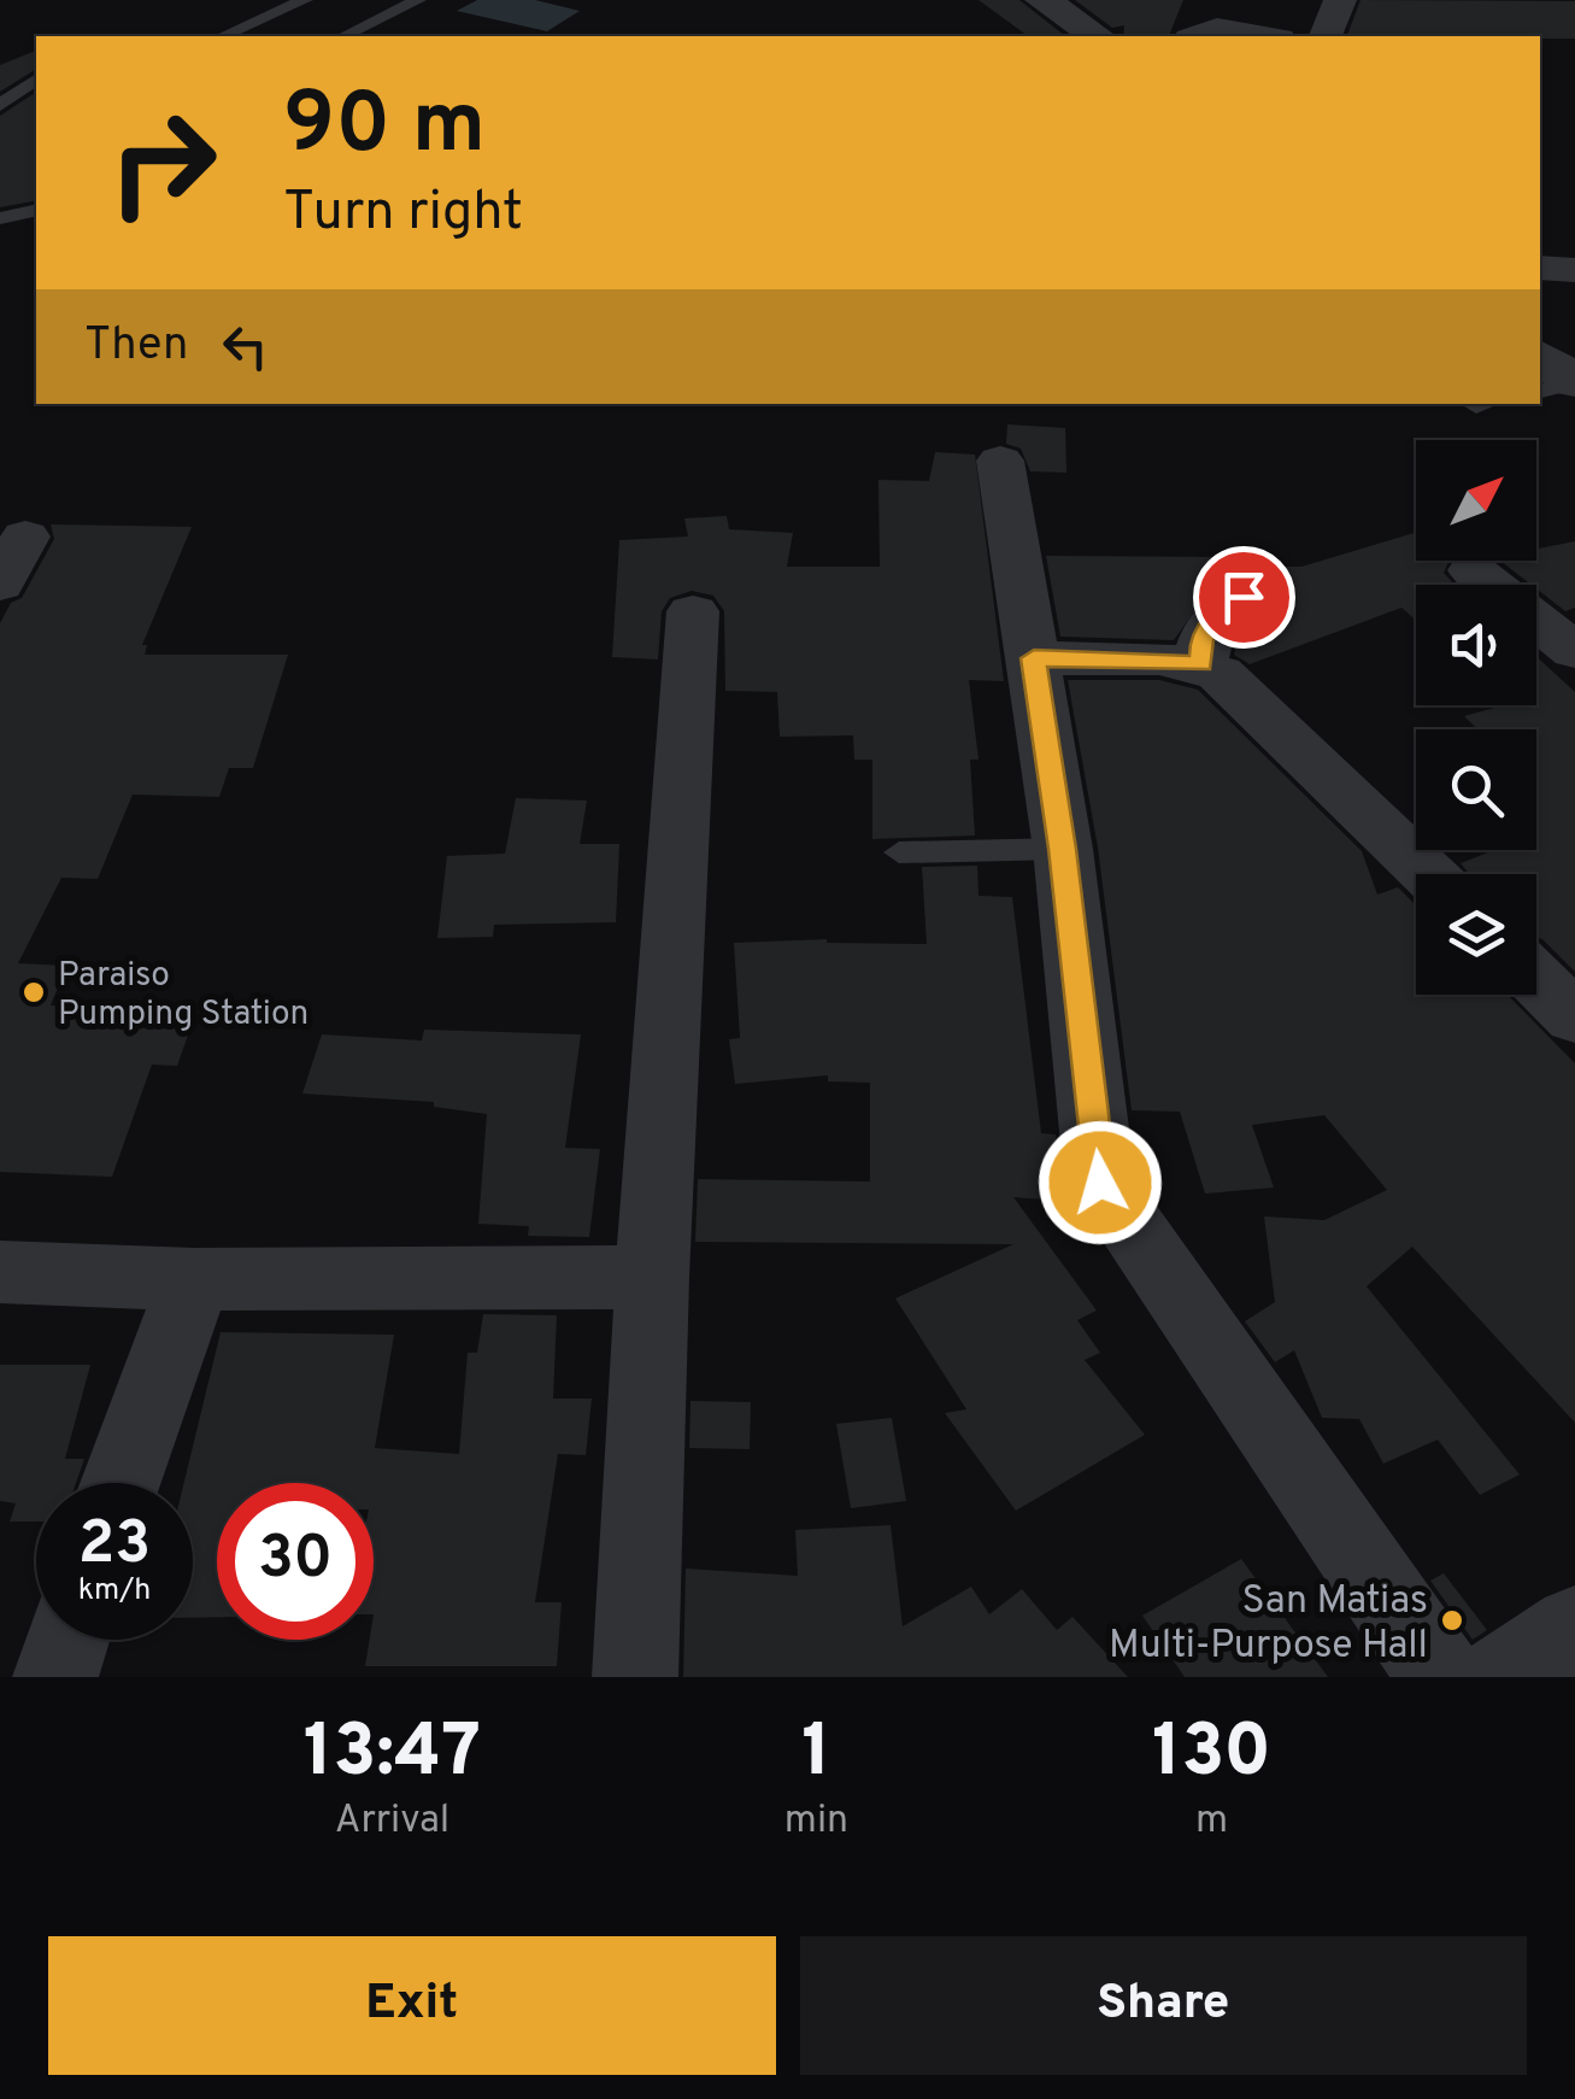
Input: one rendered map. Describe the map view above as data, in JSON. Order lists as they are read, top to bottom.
{
  "places": ["Paraiso Pumping Station", "San Matias Multi-Purpose Hall"],
  "north": "top right",
  "page": {
    "turn": ["90 m", "Turn right"],
    "then": "Then",
    "speed": "23 km/h",
    "limit": "30",
    "eta": [
      "13:47",
      "Arrival",
      "1",
      "min",
      "130",
      "m"
    ],
    "buttons": ["Exit", "Share"]
  }
}
